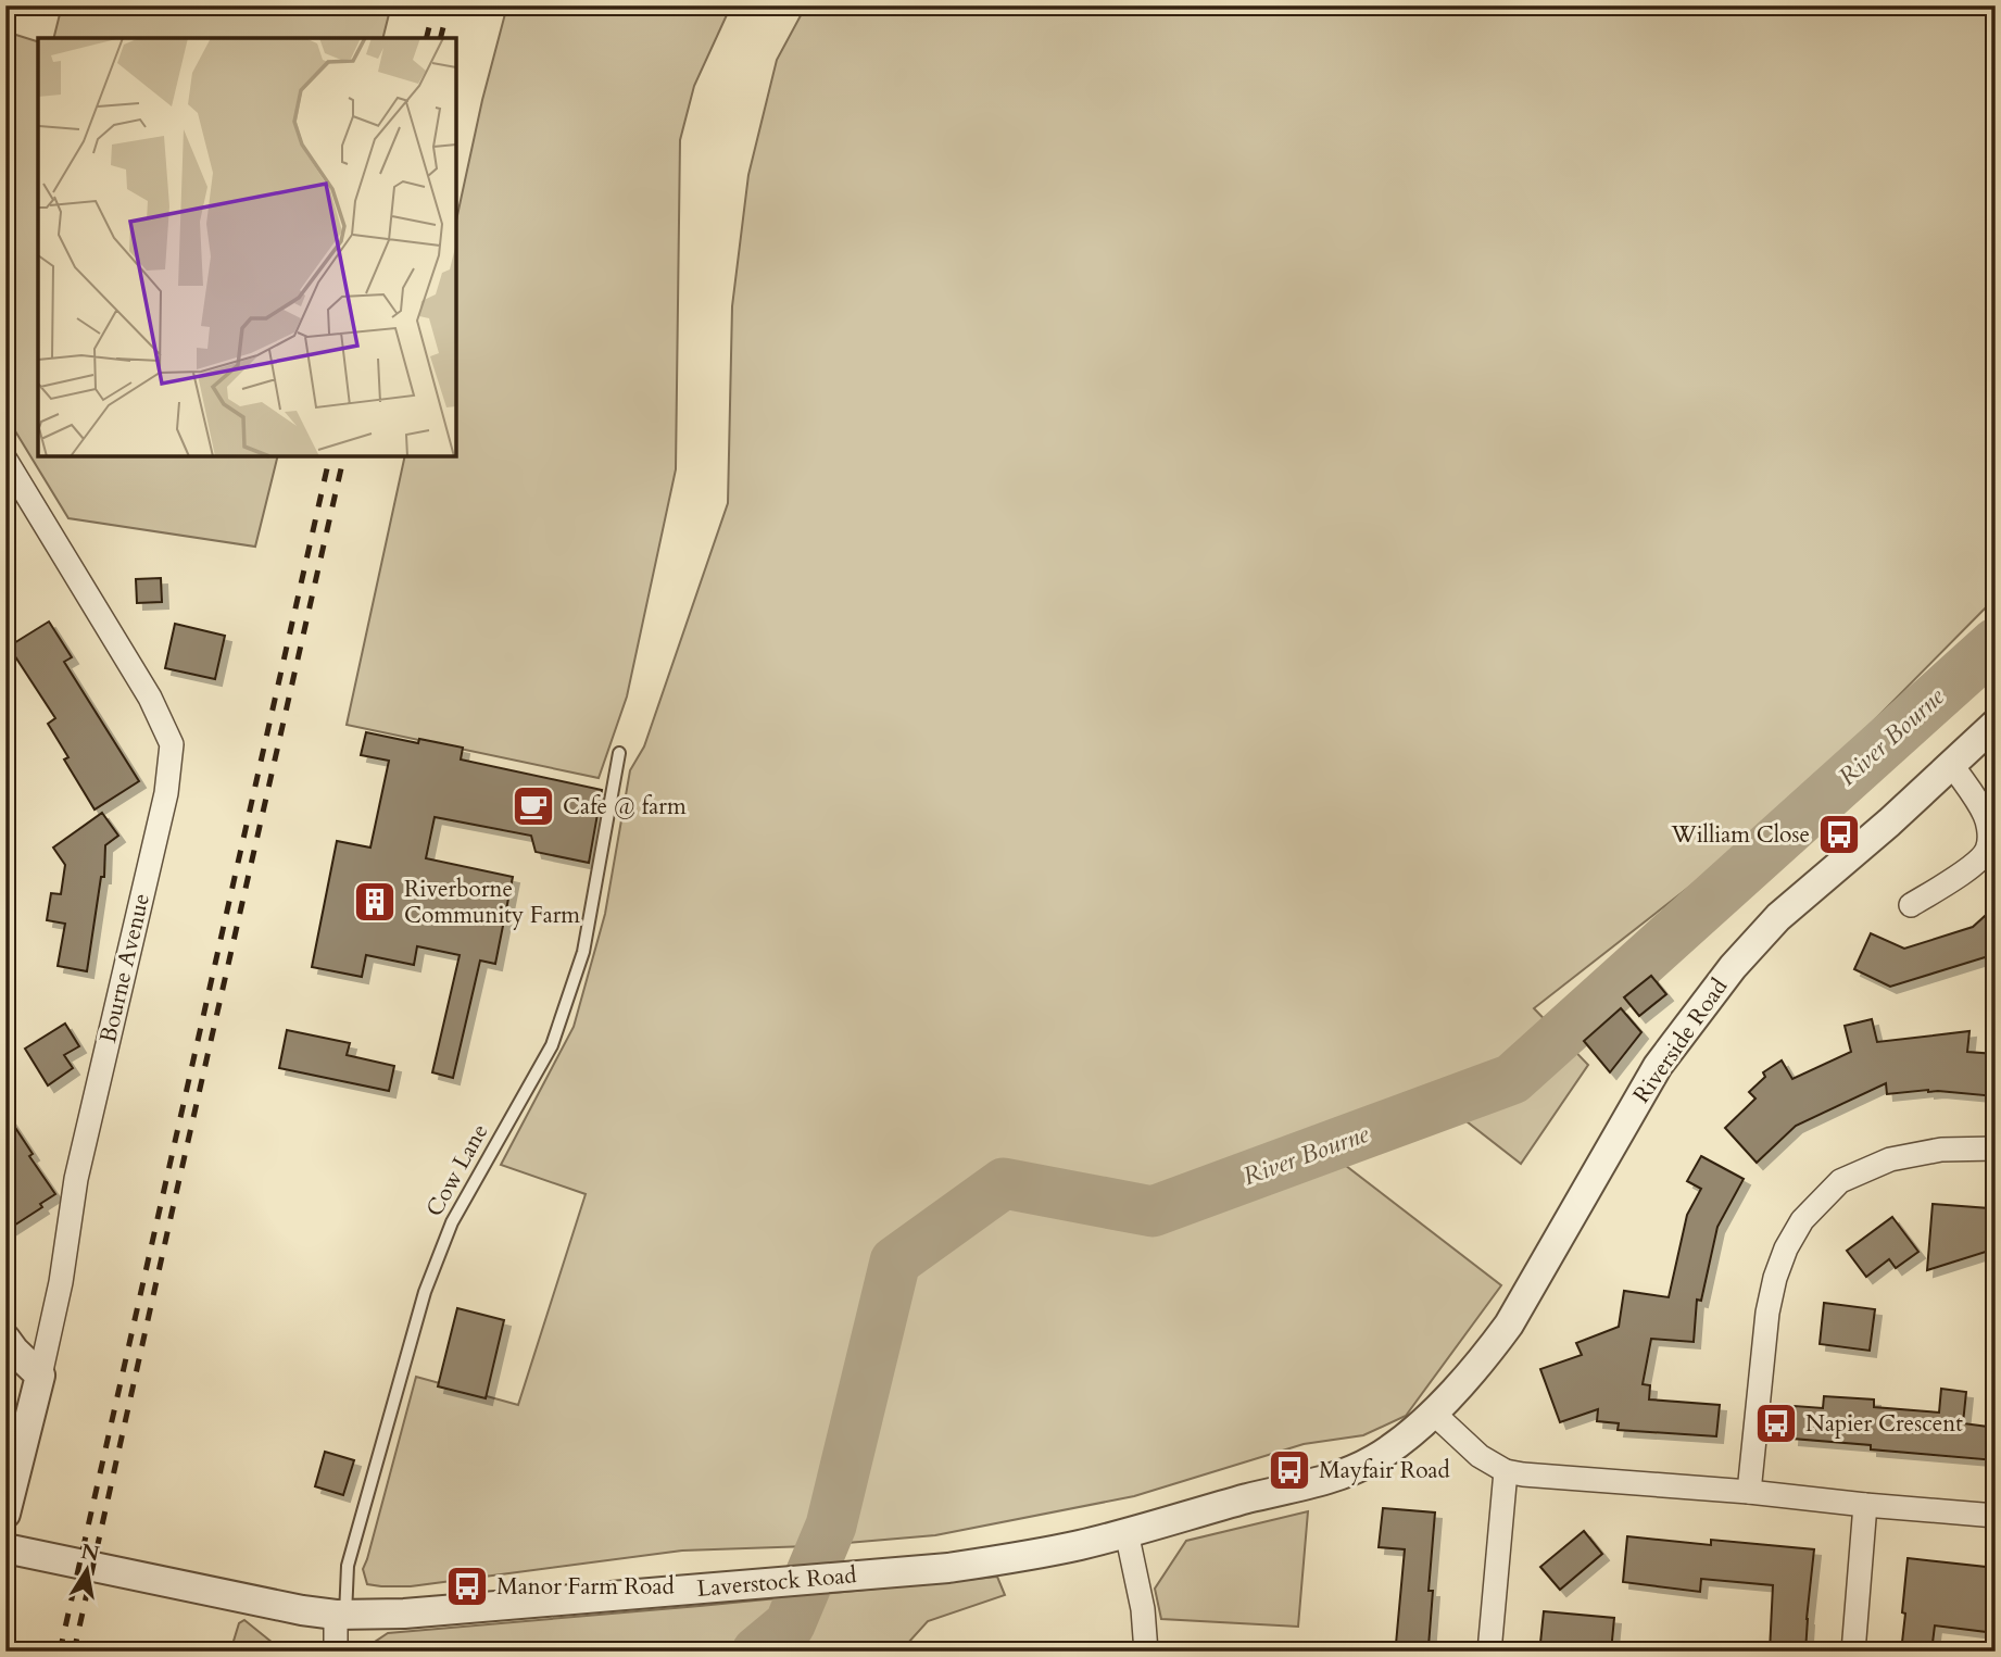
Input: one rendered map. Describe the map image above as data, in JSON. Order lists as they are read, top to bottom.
{
  "streets": {
    "street": ["Bourne Avenue", "Riverside Road", "Laverstock Road"],
    "lane": ["Cow Lane"]
  },
  "crossings": [
    ["Riverside Road", "Laverstock Road"],
    ["Cow Lane", "Laverstock Road"]
  ],
  "water": ["River Bourne"],
  "places": {
    "cafe": ["Cafe @ farm"],
    "bus stop": [
      "William Close",
      "Napier Crescent",
      "Mayfair Road",
      "Manor Farm Road"
    ],
    "building": ["Riverborne Community Farm"]
  },
  "north": "top"
}
